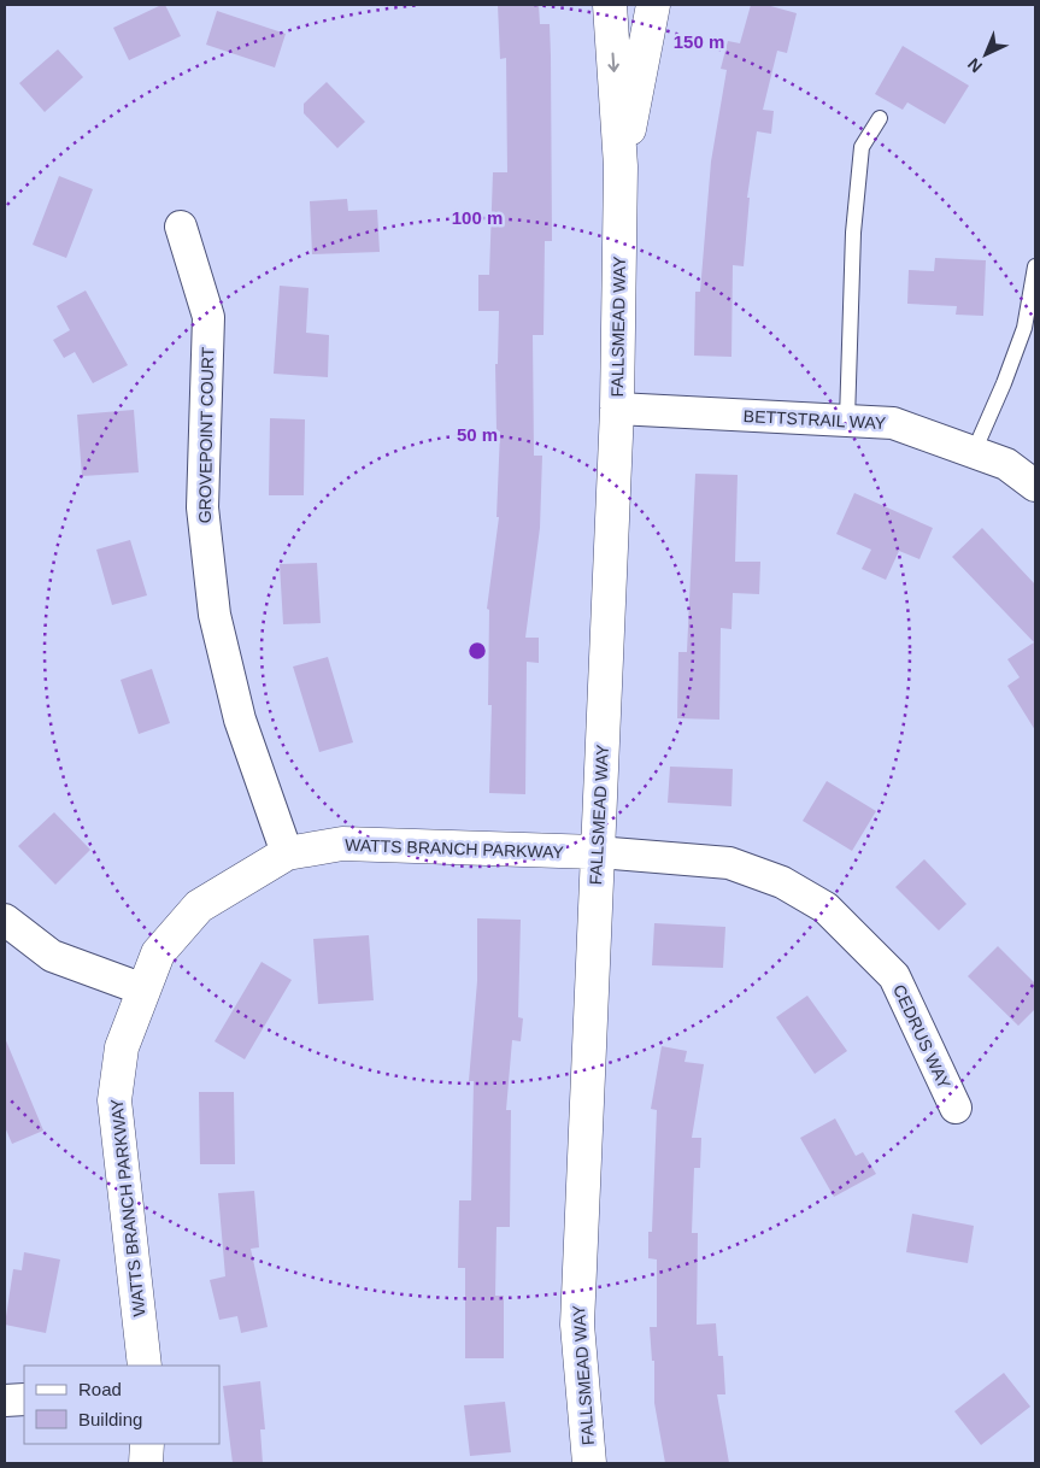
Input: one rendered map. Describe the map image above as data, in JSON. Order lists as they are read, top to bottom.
{
  "streets": {
    "street": [
      "FALLSMEAD WAY",
      "BETTSTRAIL WAY",
      "GROVEPOINT COURT",
      "WATTS BRANCH PARKWAY",
      "CEDRUS WAY"
    ]
  },
  "crossings": [
    ["FALLSMEAD WAY", "BETTSTRAIL WAY"],
    ["FALLSMEAD WAY", "WATTS BRANCH PARKWAY"],
    ["FALLSMEAD WAY", "CEDRUS WAY"],
    ["GROVEPOINT COURT", "WATTS BRANCH PARKWAY"],
    ["WATTS BRANCH PARKWAY", "CEDRUS WAY"]
  ],
  "legend": ["Road", "Building"],
  "north": "bottom left",
  "rings": ["150 m", "100 m", "50 m"]
}
